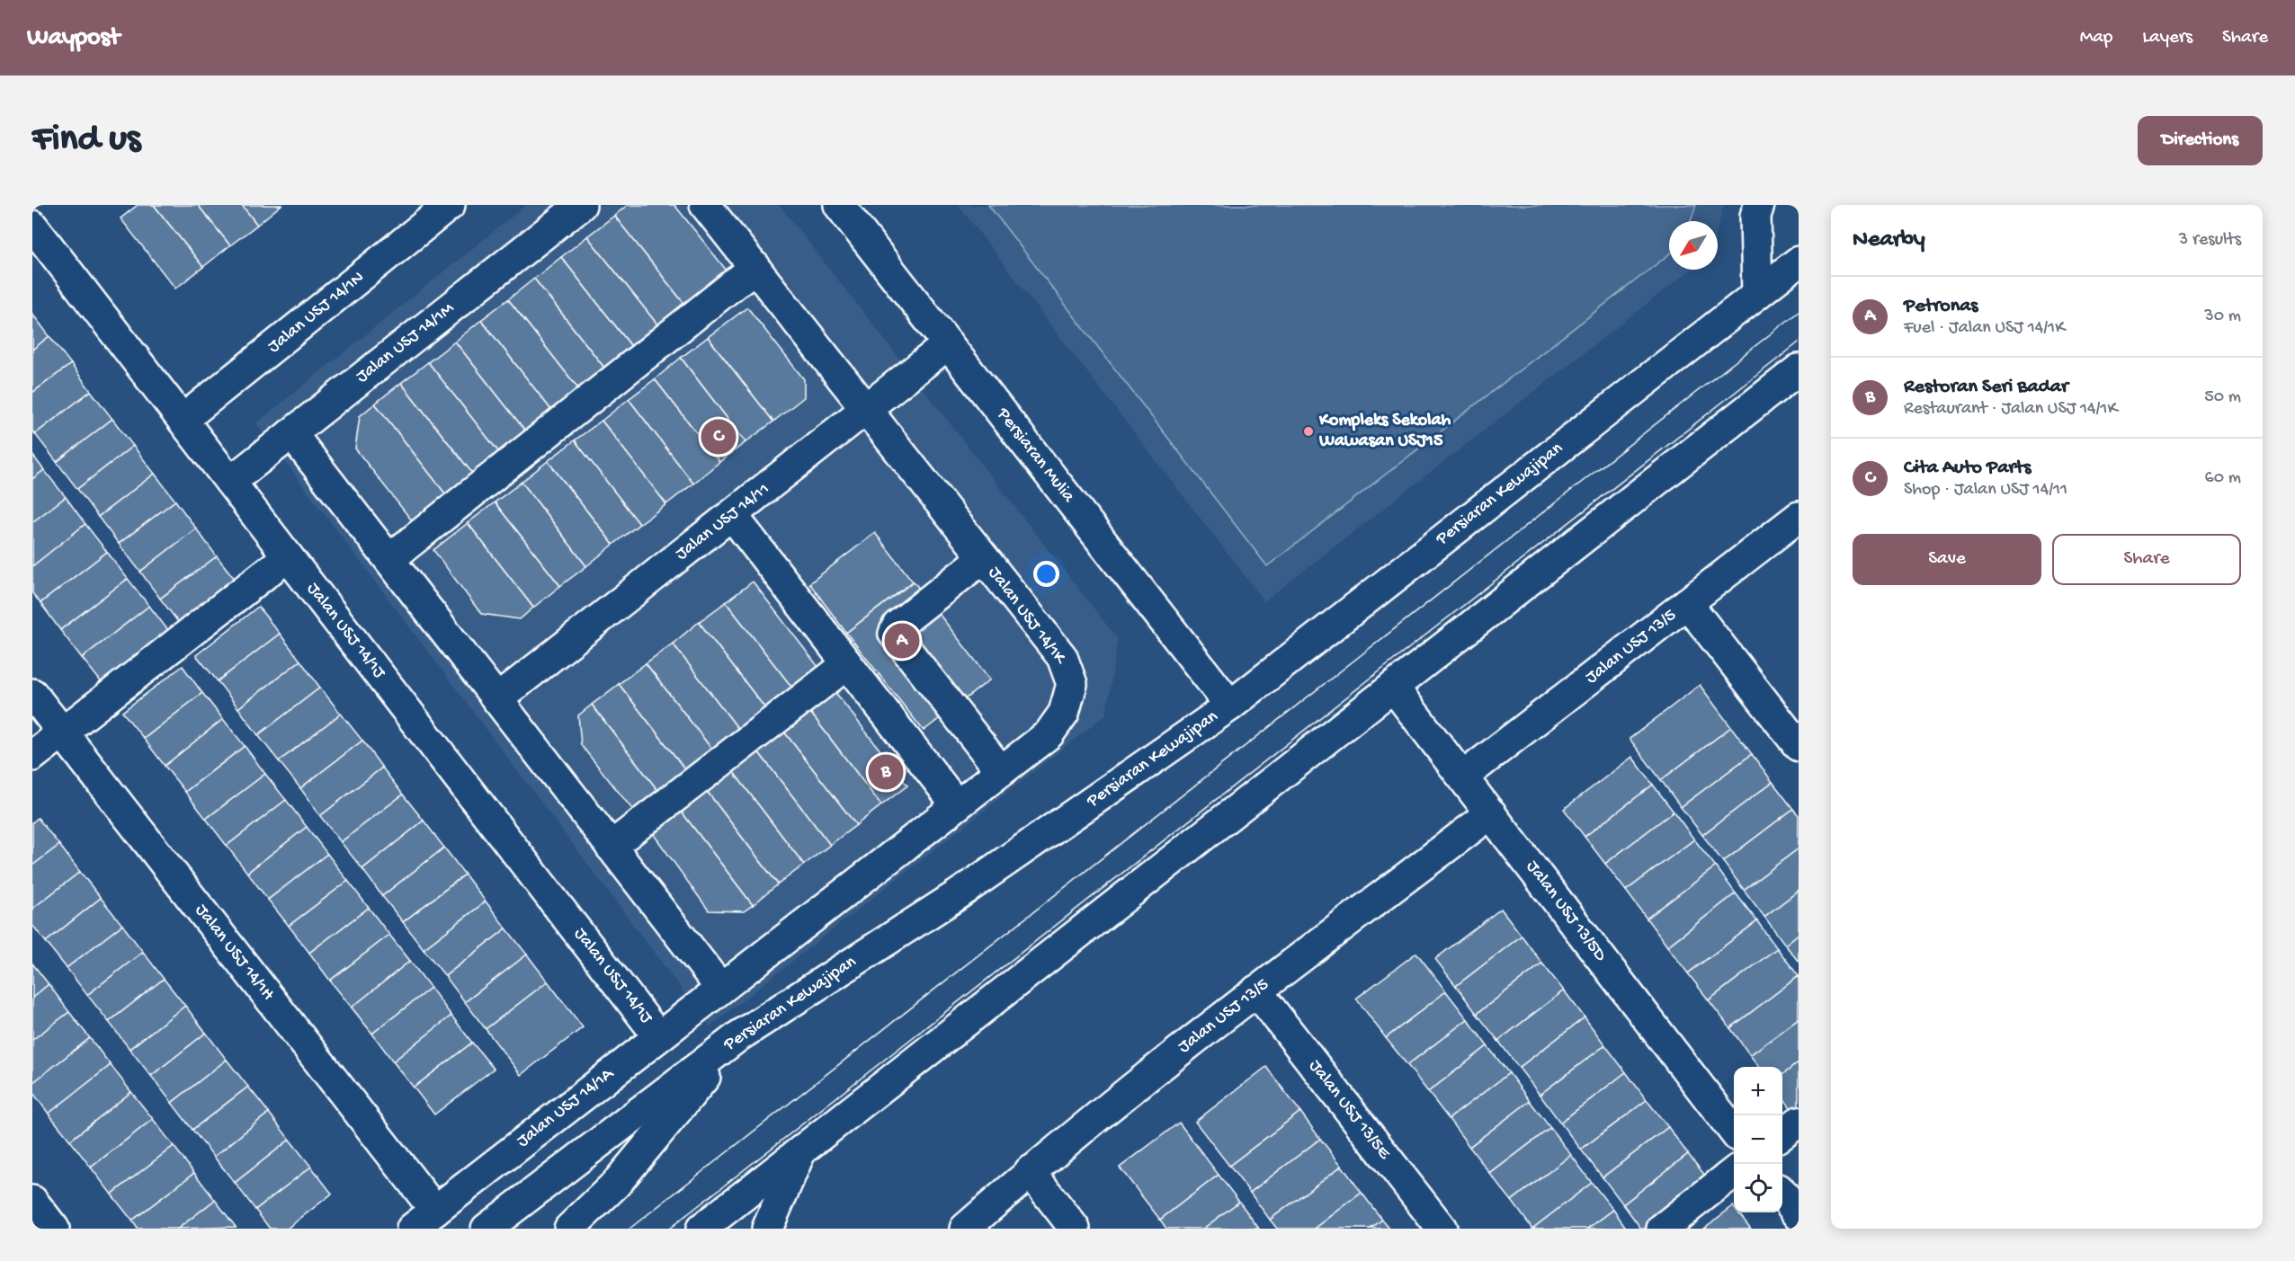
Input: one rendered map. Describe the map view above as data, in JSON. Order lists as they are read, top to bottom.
{
  "streets": {
    "street": [
      "Jalan USJ 14/1N",
      "Jalan USJ 14/1M",
      "Persiaran Mulia",
      "Persiaran Kewajipan",
      "Jalan USJ 14/11",
      "Jalan USJ 14/1K",
      "Jalan USJ 14/1J",
      "Jalan USJ 13/5",
      "Jalan USJ 13/5D",
      "Jalan USJ 14/1H",
      "Jalan USJ 14/1A",
      "Jalan USJ 13/5E"
    ]
  },
  "crossings": [
    ["Jalan USJ 14/1N", "Jalan USJ 14/1J"],
    ["Jalan USJ 14/1M", "Jalan USJ 14/1J"],
    ["Persiaran Mulia", "Persiaran Kewajipan"],
    ["Persiaran Mulia", "Jalan USJ 14/11"],
    ["Jalan USJ 14/11", "Jalan USJ 14/1K"],
    ["Jalan USJ 14/1K", "Jalan USJ 14/1A"],
    ["Jalan USJ 14/1J", "Jalan USJ 14/1A"],
    ["Jalan USJ 13/5", "Jalan USJ 13/5D"],
    ["Jalan USJ 13/5", "Jalan USJ 13/5E"],
    ["Jalan USJ 14/1H", "Jalan USJ 14/1A"]
  ],
  "places": ["Kompleks Sekolah Wawasan USJ15"],
  "north": "bottom left",
  "page": {
    "header": "Waypost",
    "nav": ["Map", "Layers", "Share"],
    "buttons": [
      "Directions",
      ["Save", "Share"]
    ],
    "title": "Find us",
    "heading": ["Nearby", "3 results"],
    "list": [
      {
        "mark": "A",
        "name": "Petronas",
        "note": "Fuel · Jalan USJ 14/1K",
        "value": "30 m"
      },
      {
        "mark": "B",
        "name": "Restoran Seri Badar",
        "note": "Restaurant · Jalan USJ 14/1K",
        "value": "50 m"
      },
      {
        "mark": "C",
        "name": "Cita Auto Parts",
        "note": "Shop · Jalan USJ 14/11",
        "value": "60 m"
      }
    ],
    "pins": ["C", "A", "B"],
    "map_buttons": ["+", "−"]
  }
}
